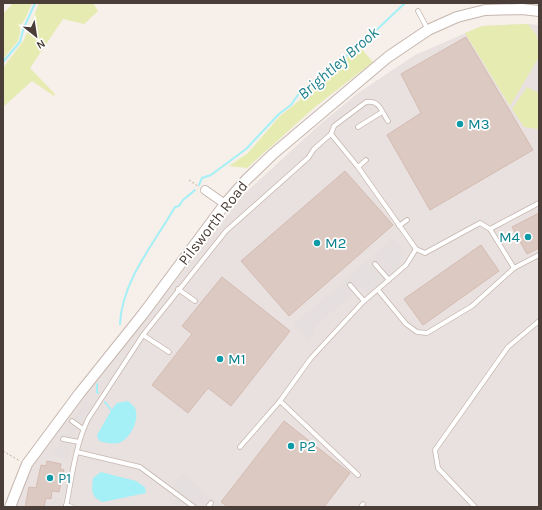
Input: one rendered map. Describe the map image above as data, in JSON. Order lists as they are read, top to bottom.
{
  "streets": {
    "street": ["Pilsworth Road"]
  },
  "water": ["Brightley Brook"],
  "places": [
    "M3",
    "M4",
    "M2",
    "M1",
    "P2",
    "P1"
  ],
  "north": "bottom right"
}
